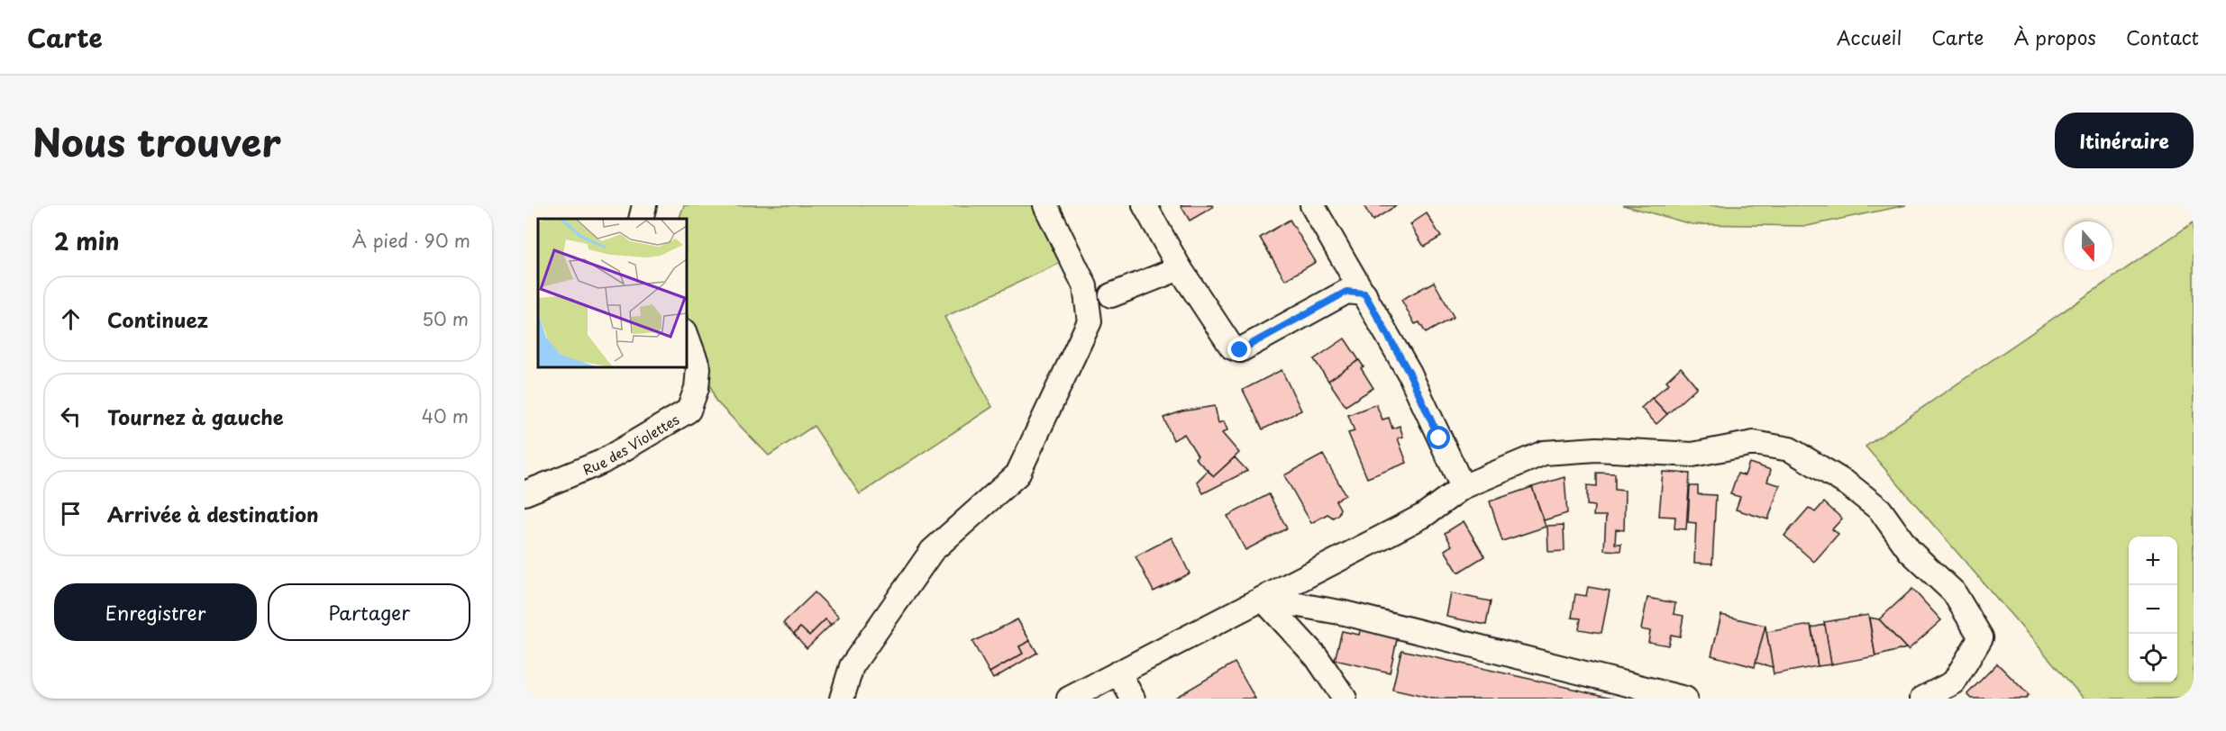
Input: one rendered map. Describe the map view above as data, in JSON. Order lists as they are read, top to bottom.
{
  "streets": {
    "street": ["Rue des Violettes"]
  },
  "north": "bottom",
  "page": {
    "header": "Carte",
    "nav": [
      "Accueil",
      "Carte",
      "À propos",
      "Contact"
    ],
    "title": "Nous trouver",
    "buttons": [
      "Itinéraire",
      ["Enregistrer", "Partager"]
    ],
    "heading": ["2 min", "À pied · 90 m"],
    "list": [
      ["Continuez", "50 m"],
      ["Tournez à gauche", "40 m"],
      "Arrivée à destination"
    ],
    "map_buttons": ["+", "−"]
  }
}
